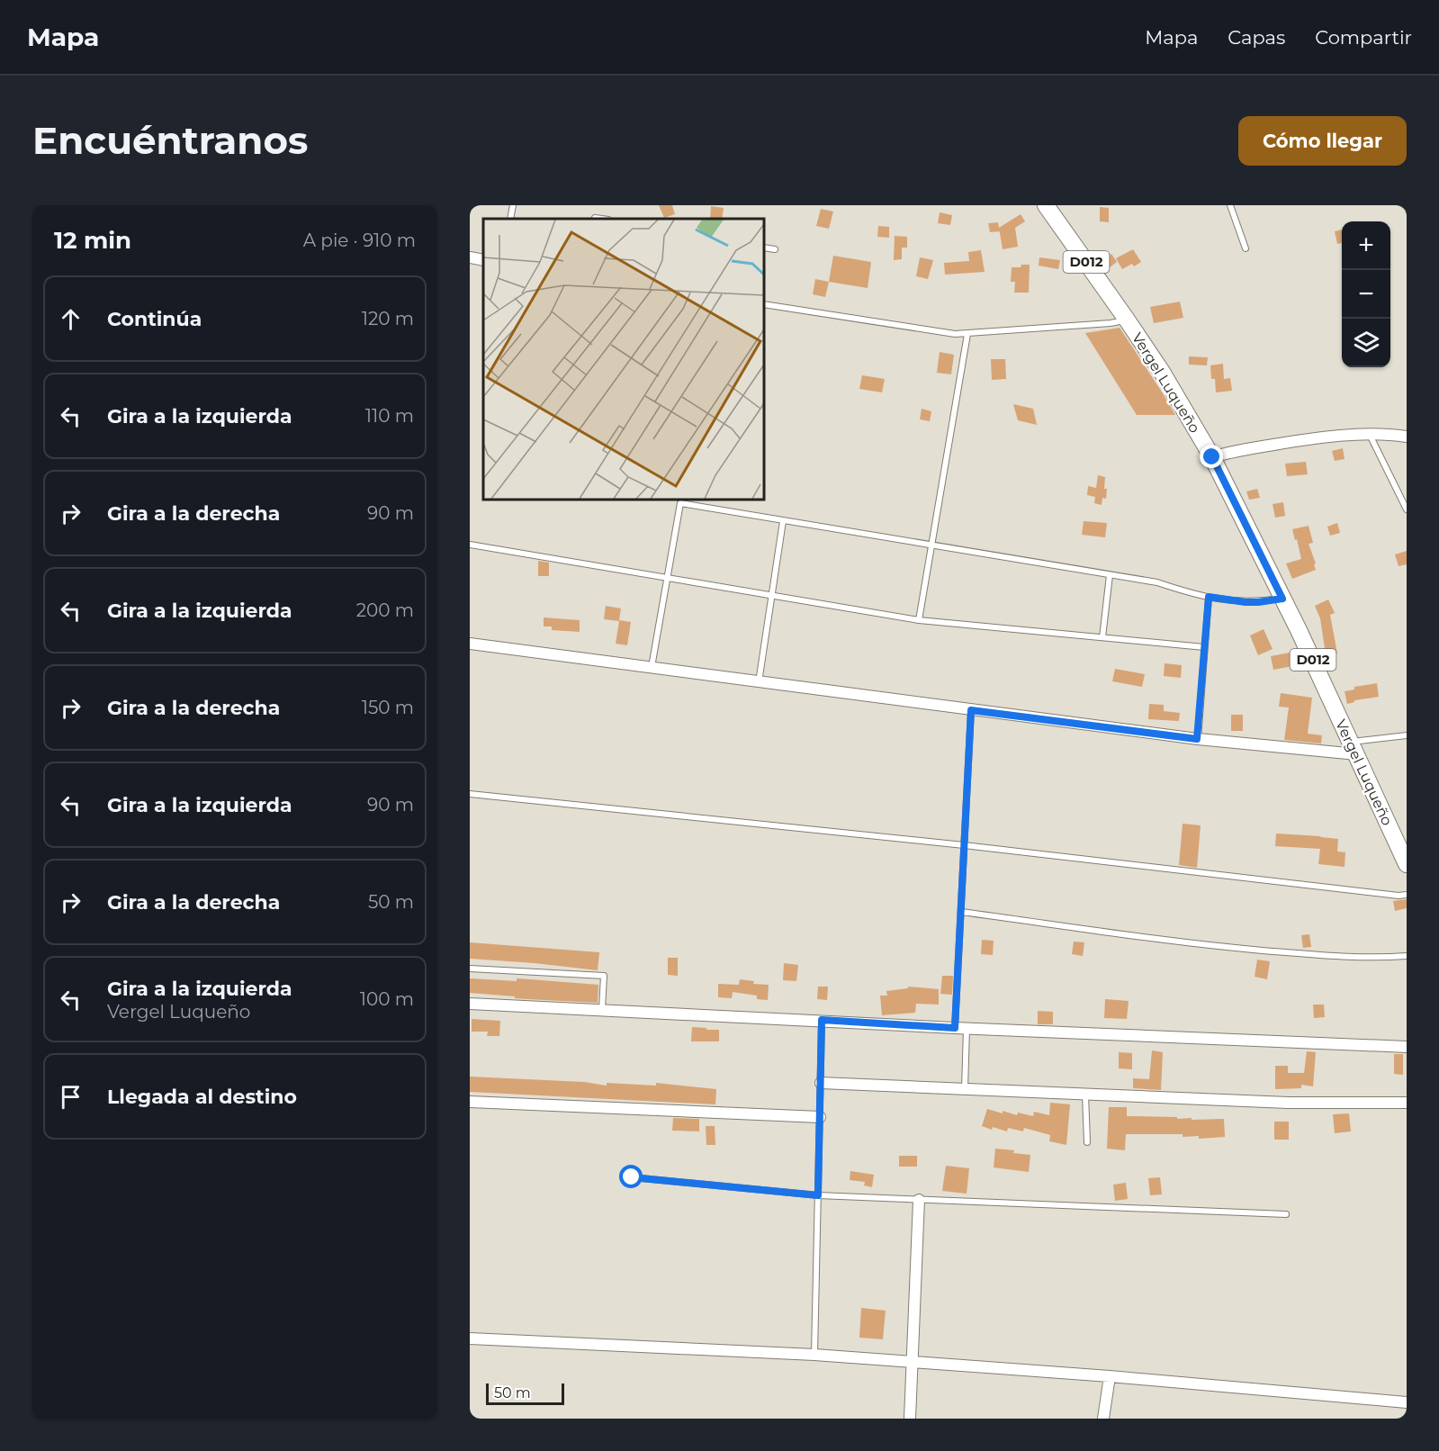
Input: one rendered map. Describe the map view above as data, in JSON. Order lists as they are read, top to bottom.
{
  "streets": {
    "main road": ["D012", "Vergel Luqueño"]
  },
  "scale_bar": "50 m",
  "page": {
    "header": "Mapa",
    "nav": ["Mapa", "Capas", "Compartir"],
    "buttons": "Cómo llegar",
    "title": "Encuéntranos",
    "heading": ["12 min", "A pie · 910 m"],
    "map_buttons": ["+", "−"],
    "list": [
      ["Continúa", "120 m"],
      ["Gira a la izquierda", "110 m"],
      ["Gira a la derecha", "90 m"],
      ["Gira a la izquierda", "200 m"],
      ["Gira a la derecha", "150 m"],
      ["Gira a la izquierda", "90 m"],
      ["Gira a la derecha", "50 m"],
      ["Gira a la izquierda", "Vergel Luqueño", "100 m"],
      "Llegada al destino"
    ],
    "scale": "50 m"
  }
}
